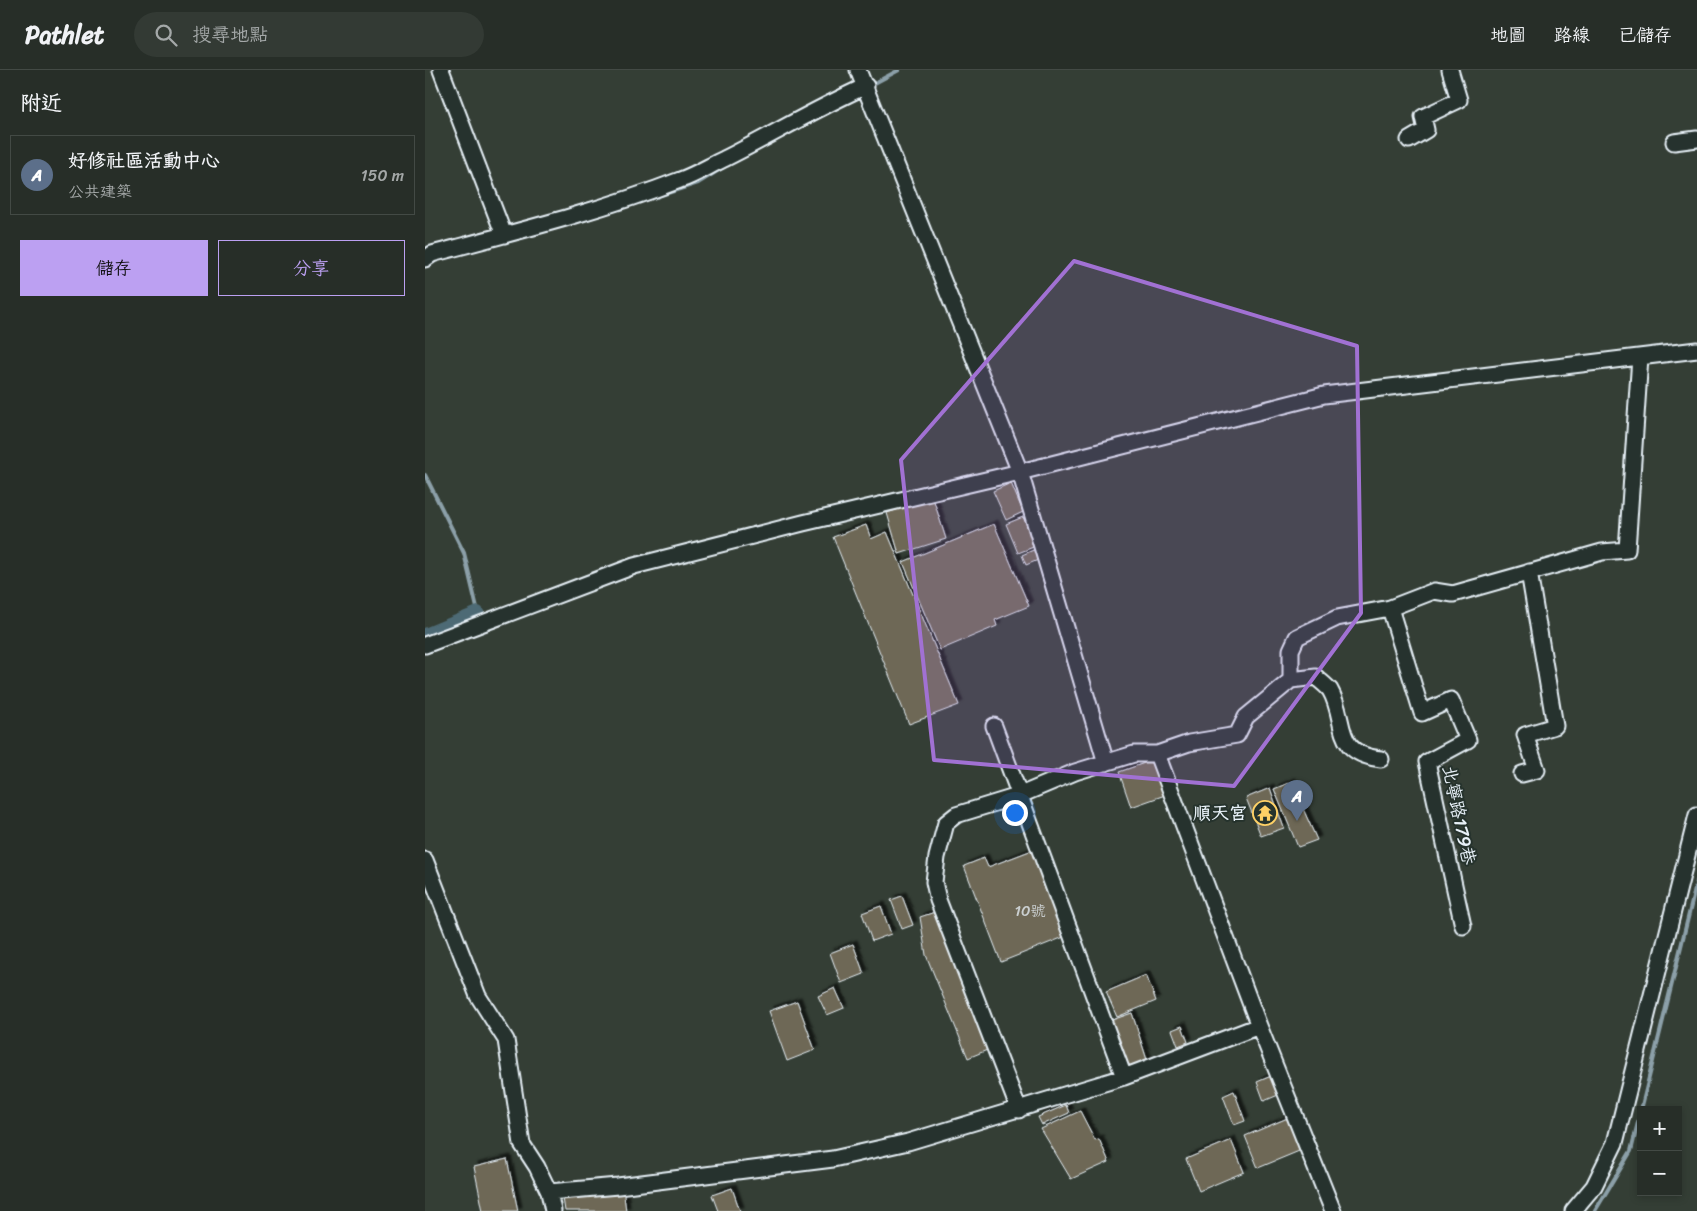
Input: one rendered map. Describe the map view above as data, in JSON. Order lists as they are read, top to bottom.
{
  "streets": {
    "street": ["北寧路179巷"]
  },
  "places": {
    "temple": ["順天宮"]
  },
  "house_numbers": ["10號"],
  "page": {
    "header": "Pathlet",
    "search": "搜尋地點",
    "nav": ["地圖", "路線", "已儲存"],
    "heading": "附近",
    "list": [
      {
        "mark": "A",
        "name": "好修社區活動中心",
        "note": "公共建築",
        "value": "150 m"
      }
    ],
    "buttons": ["儲存", "分享"],
    "pins": "A",
    "map_buttons": ["+", "−"]
  }
}
